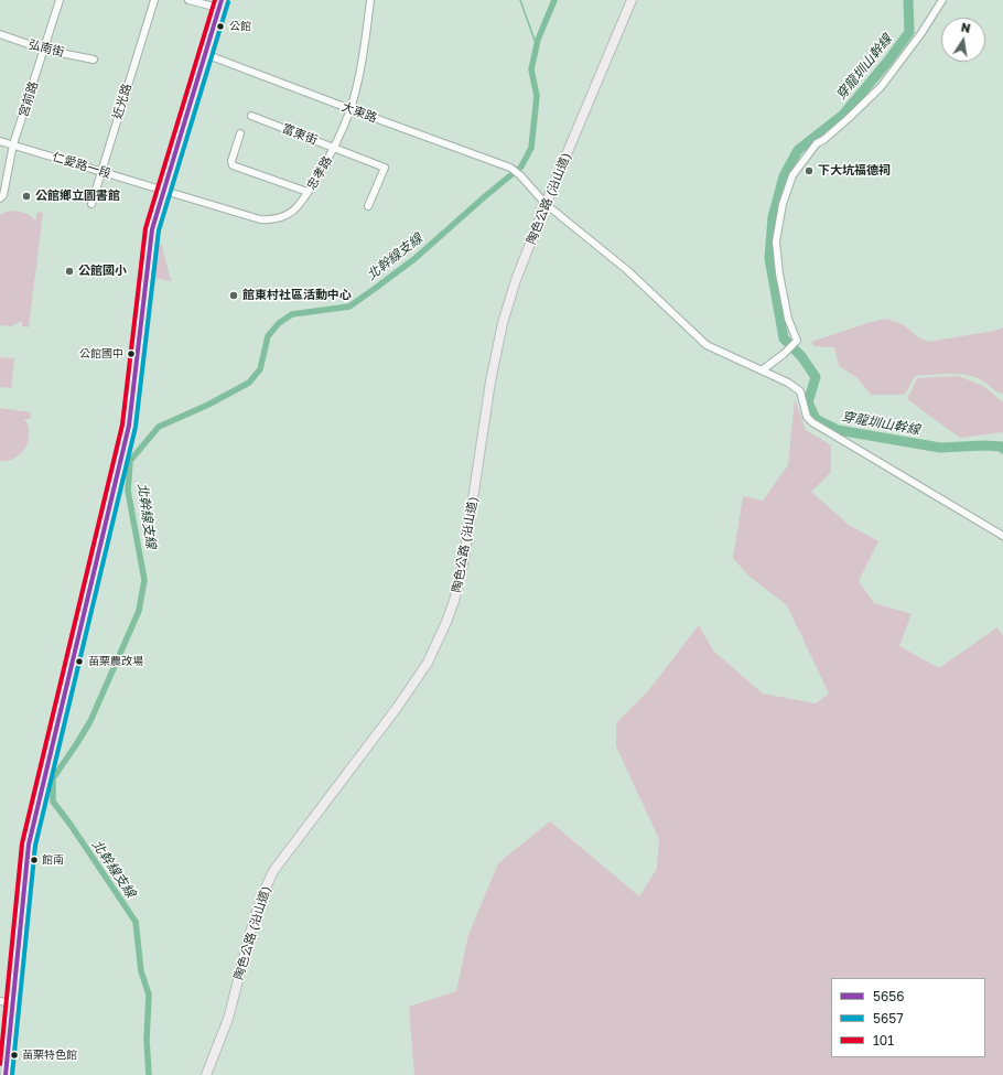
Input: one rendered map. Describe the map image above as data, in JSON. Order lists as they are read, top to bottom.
{
  "streets": {
    "main road": ["陶色公路 (沿山道)"],
    "street": [
      "弘南街",
      "宮前路",
      "近光路",
      "大東路",
      "富東街",
      "仁愛路一段",
      "忠孝路"
    ]
  },
  "crossings": [
    ["弘南街", "宮前路"],
    ["宮前路", "仁愛路一段"],
    ["近光路", "仁愛路一段"],
    ["大東路", "忠孝路"],
    ["大東路", "陶色公路 (沿山道)"],
    ["富東街", "忠孝路"],
    ["仁愛路一段", "忠孝路"]
  ],
  "water": ["穿龍圳山幹線", "北幹線支線"],
  "places": [
    "公館",
    "下大坑福德祠",
    "公館鄉立圖書館",
    "公館國小",
    "館東村社區活動中心",
    "公館國中",
    "苗栗農改場",
    "館南",
    "苗栗特色館"
  ],
  "lines": ["transit line 5656", "transit line 101", "transit line 5657"],
  "legend": ["5656", "5657", "101"],
  "north": "top"
}
